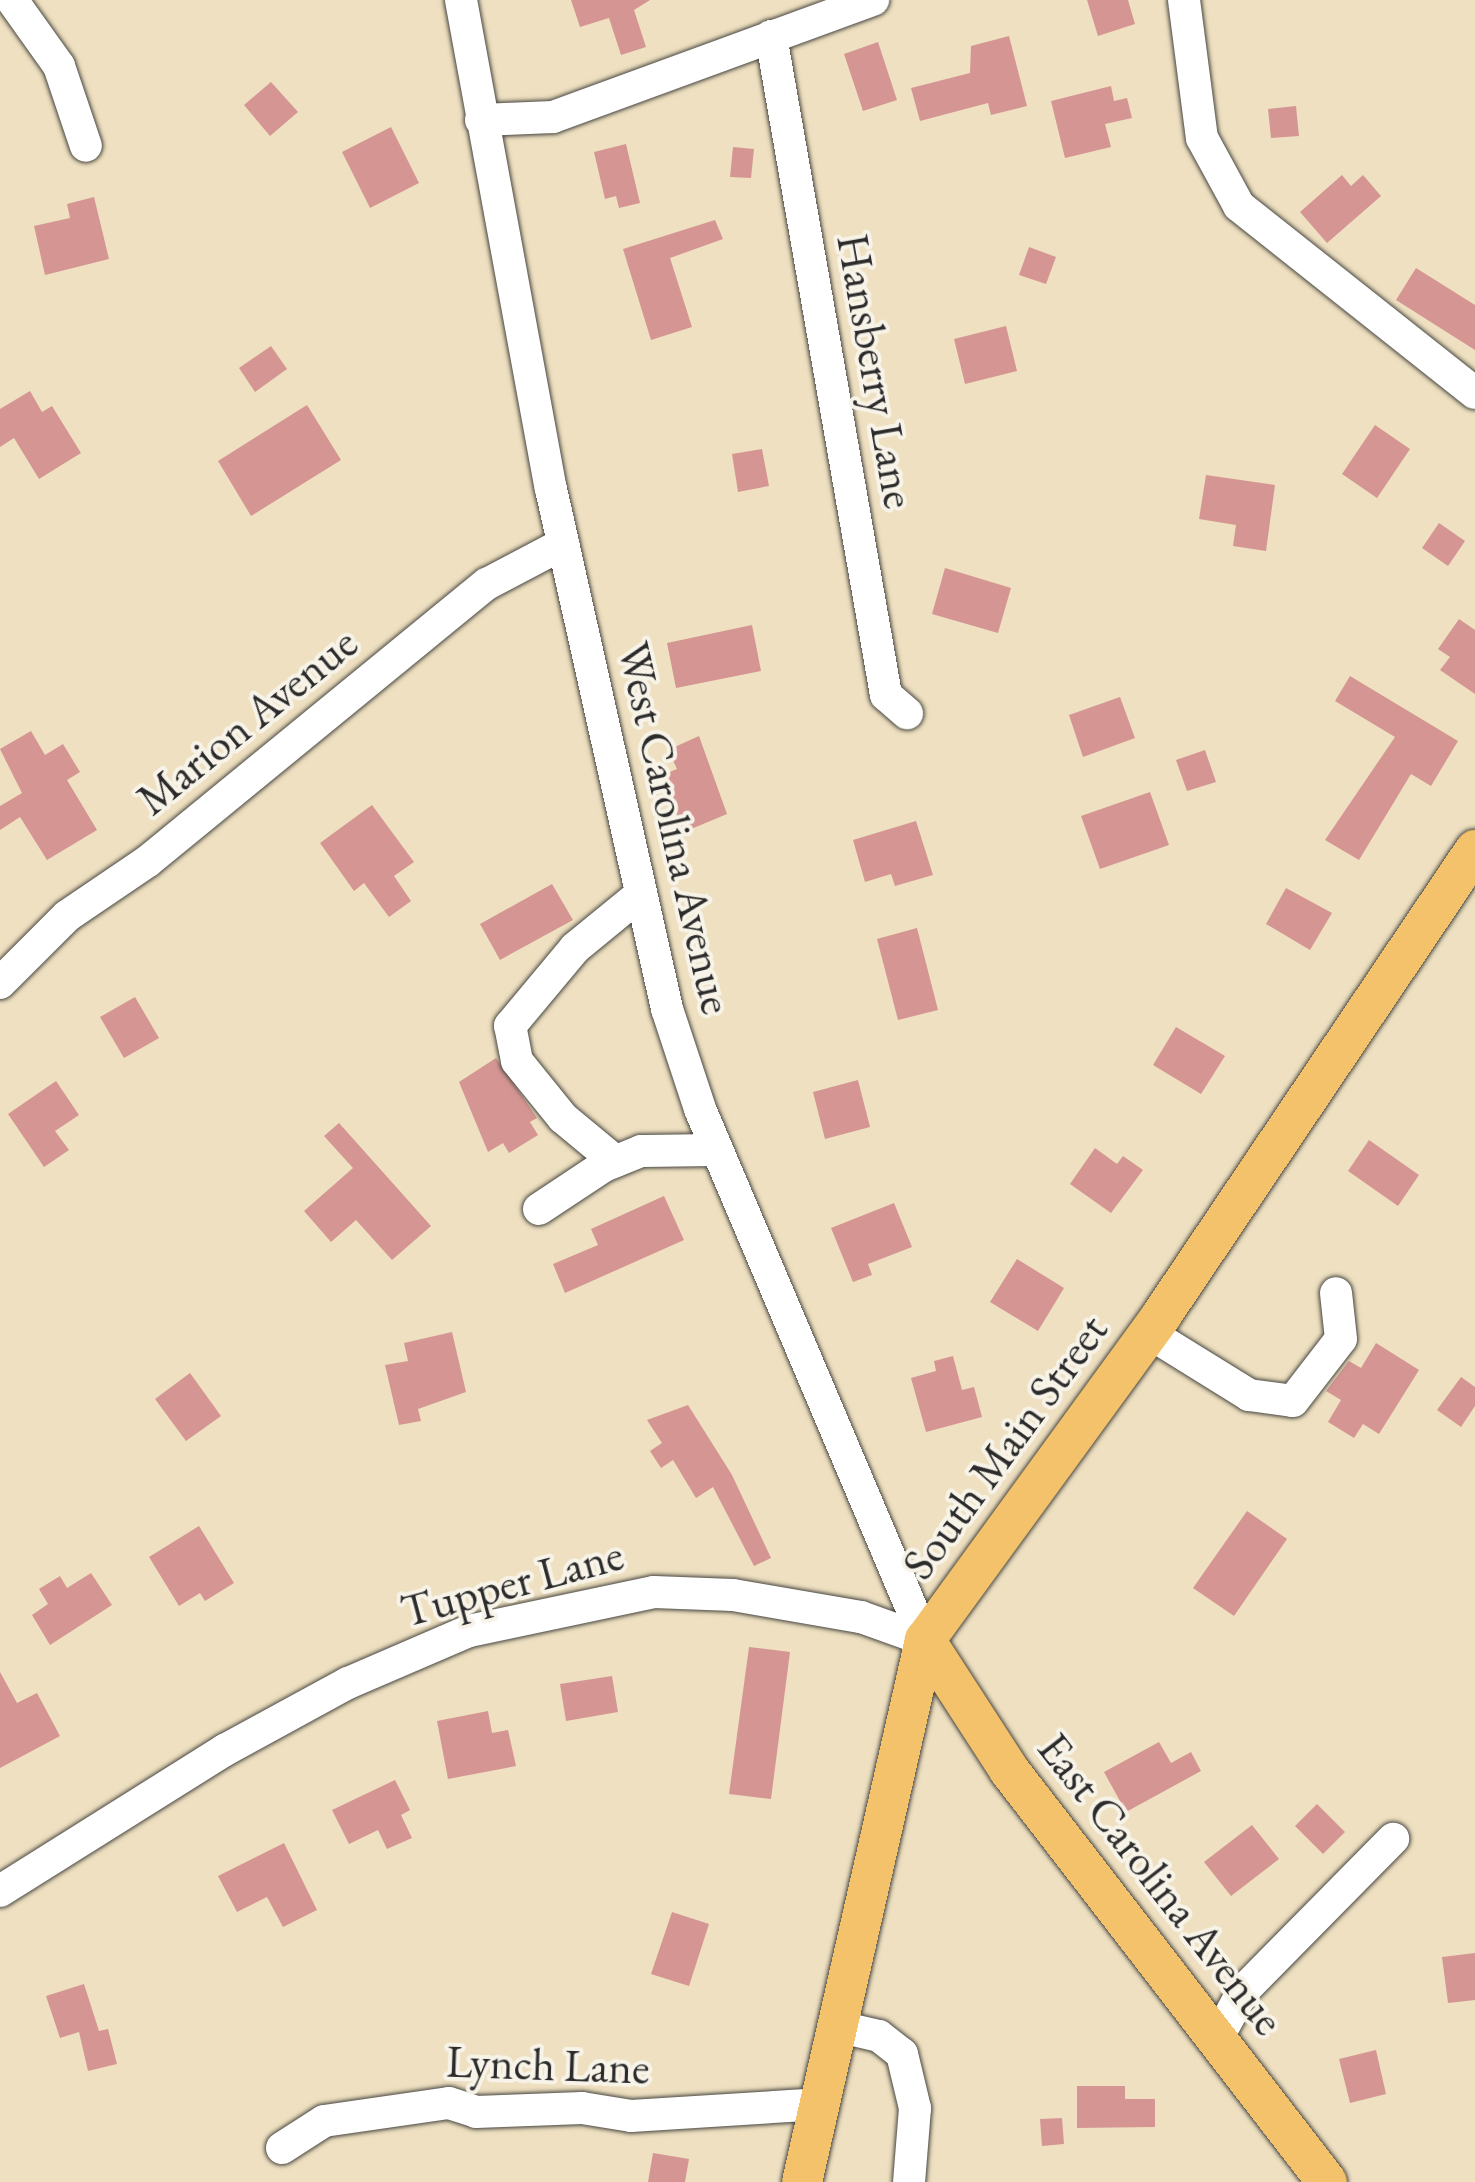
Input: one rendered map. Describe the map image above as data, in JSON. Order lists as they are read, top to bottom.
{
  "streets": {
    "main road": ["South Main Street", "East Carolina Avenue"],
    "street": [
      "Hansberry Lane",
      "Marion Avenue",
      "West Carolina Avenue",
      "Tupper Lane",
      "Lynch Lane"
    ]
  },
  "crossings": [
    ["Marion Avenue", "West Carolina Avenue"],
    ["West Carolina Avenue", "South Main Street"],
    ["West Carolina Avenue", "Tupper Lane"],
    ["West Carolina Avenue", "East Carolina Avenue"],
    ["South Main Street", "Tupper Lane"],
    ["South Main Street", "East Carolina Avenue"],
    ["South Main Street", "Lynch Lane"],
    ["Tupper Lane", "East Carolina Avenue"]
  ]
}
